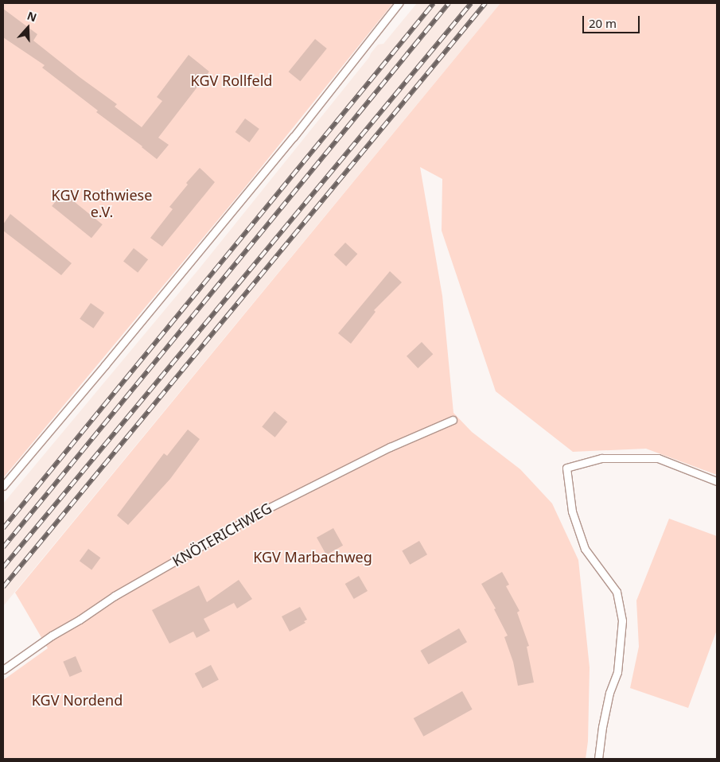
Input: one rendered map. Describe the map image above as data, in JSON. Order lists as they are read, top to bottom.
{
  "streets": {
    "lane": ["KNÖTERICHWEG"]
  },
  "parks": [
    "KGV Rollfeld",
    "KGV Rothwiese e.V.",
    "KGV Marbachweg",
    "KGV Nordend"
  ],
  "scale_bar": "20 m",
  "north": "top"
}
